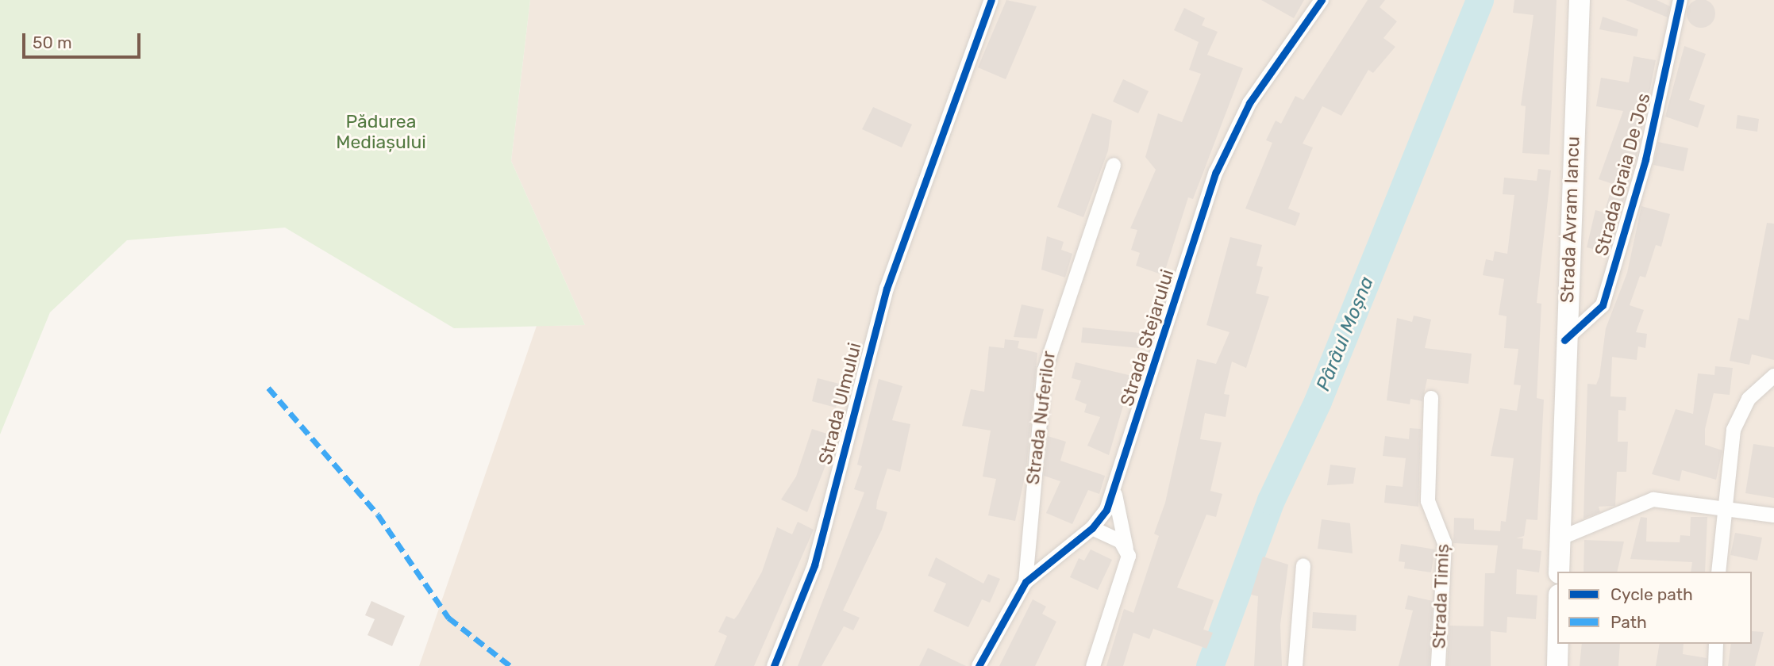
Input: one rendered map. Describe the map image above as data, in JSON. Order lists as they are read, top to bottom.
{
  "streets": {
    "main road": ["Strada Avram Iancu"],
    "street": [
      "Strada Graia De Jos",
      "Strada Stejarului",
      "Strada Ulmului",
      "Strada Nuferilor",
      "Strada Timiș"
    ]
  },
  "crossings": [
    ["Strada Graia De Jos", "Strada Avram Iancu"],
    ["Strada Stejarului", "Strada Nuferilor"]
  ],
  "water": ["Pârâul Moșna"],
  "parks": ["Pădurea Mediașului"],
  "legend": ["Cycle path", "Path"],
  "scale_bar": "50 m"
}
